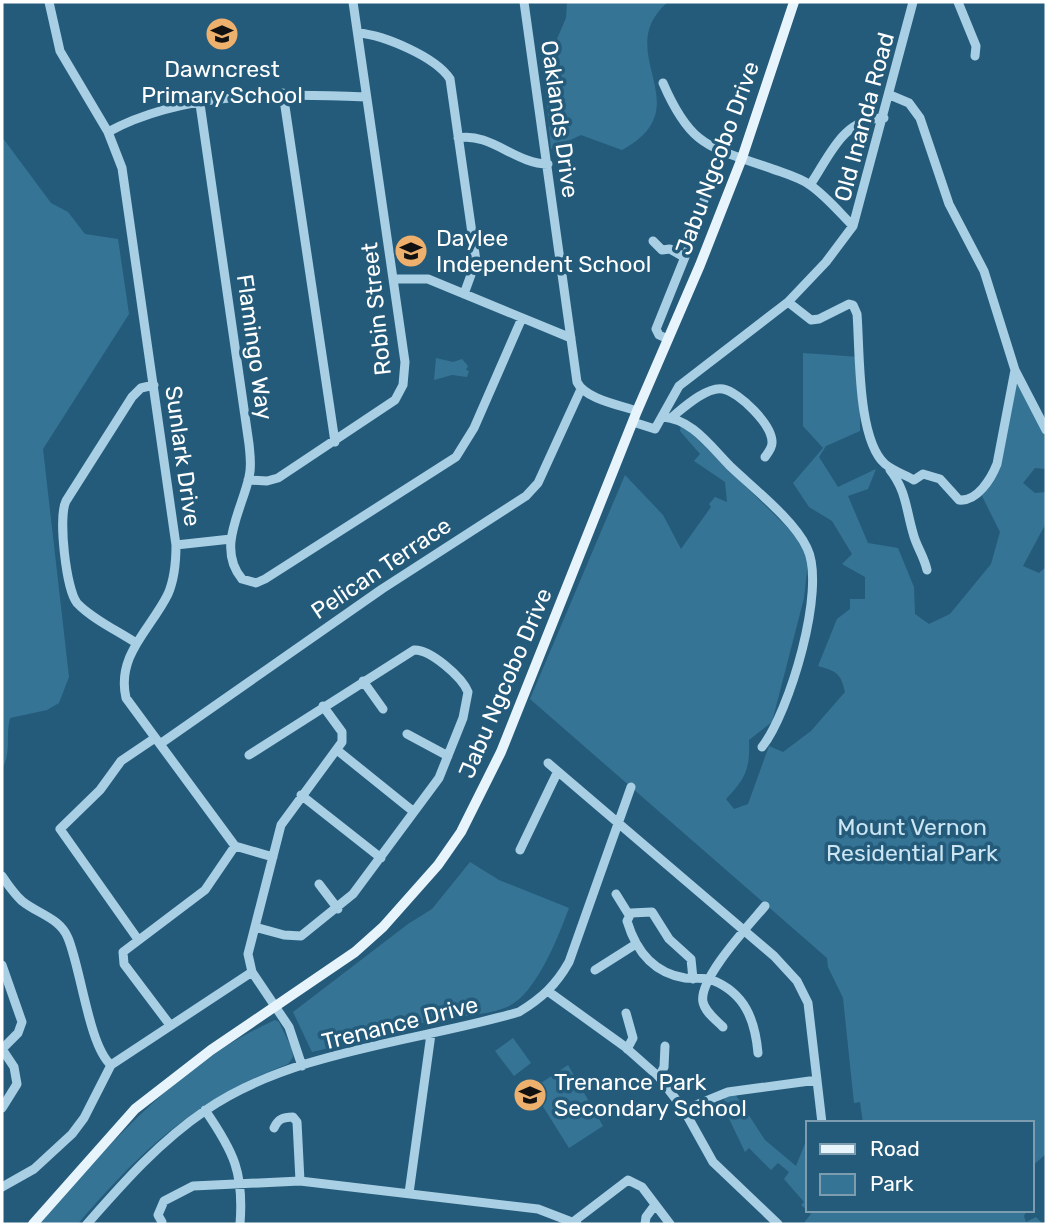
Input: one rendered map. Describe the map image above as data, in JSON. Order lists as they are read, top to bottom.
{
  "streets": {
    "main road": ["Jabu Ngcobo Drive"],
    "street": [
      "Old Inanda Road",
      "Oaklands Drive",
      "Robin Street",
      "Flamingo Way",
      "Sunlark Drive",
      "Pelican Terrace",
      "Trenance Drive"
    ]
  },
  "crossings": [
    ["Oaklands Drive", "Pelican Terrace"],
    ["Robin Street", "Flamingo Way"],
    ["Sunlark Drive", "Pelican Terrace"]
  ],
  "parks": ["Mount Vernon Residential Park"],
  "places": {
    "school or university": ["Dawncrest Primary School", "Daylee Independent School", "Trenance Park Secondary School"]
  },
  "legend": ["Road", "Park"]
}
